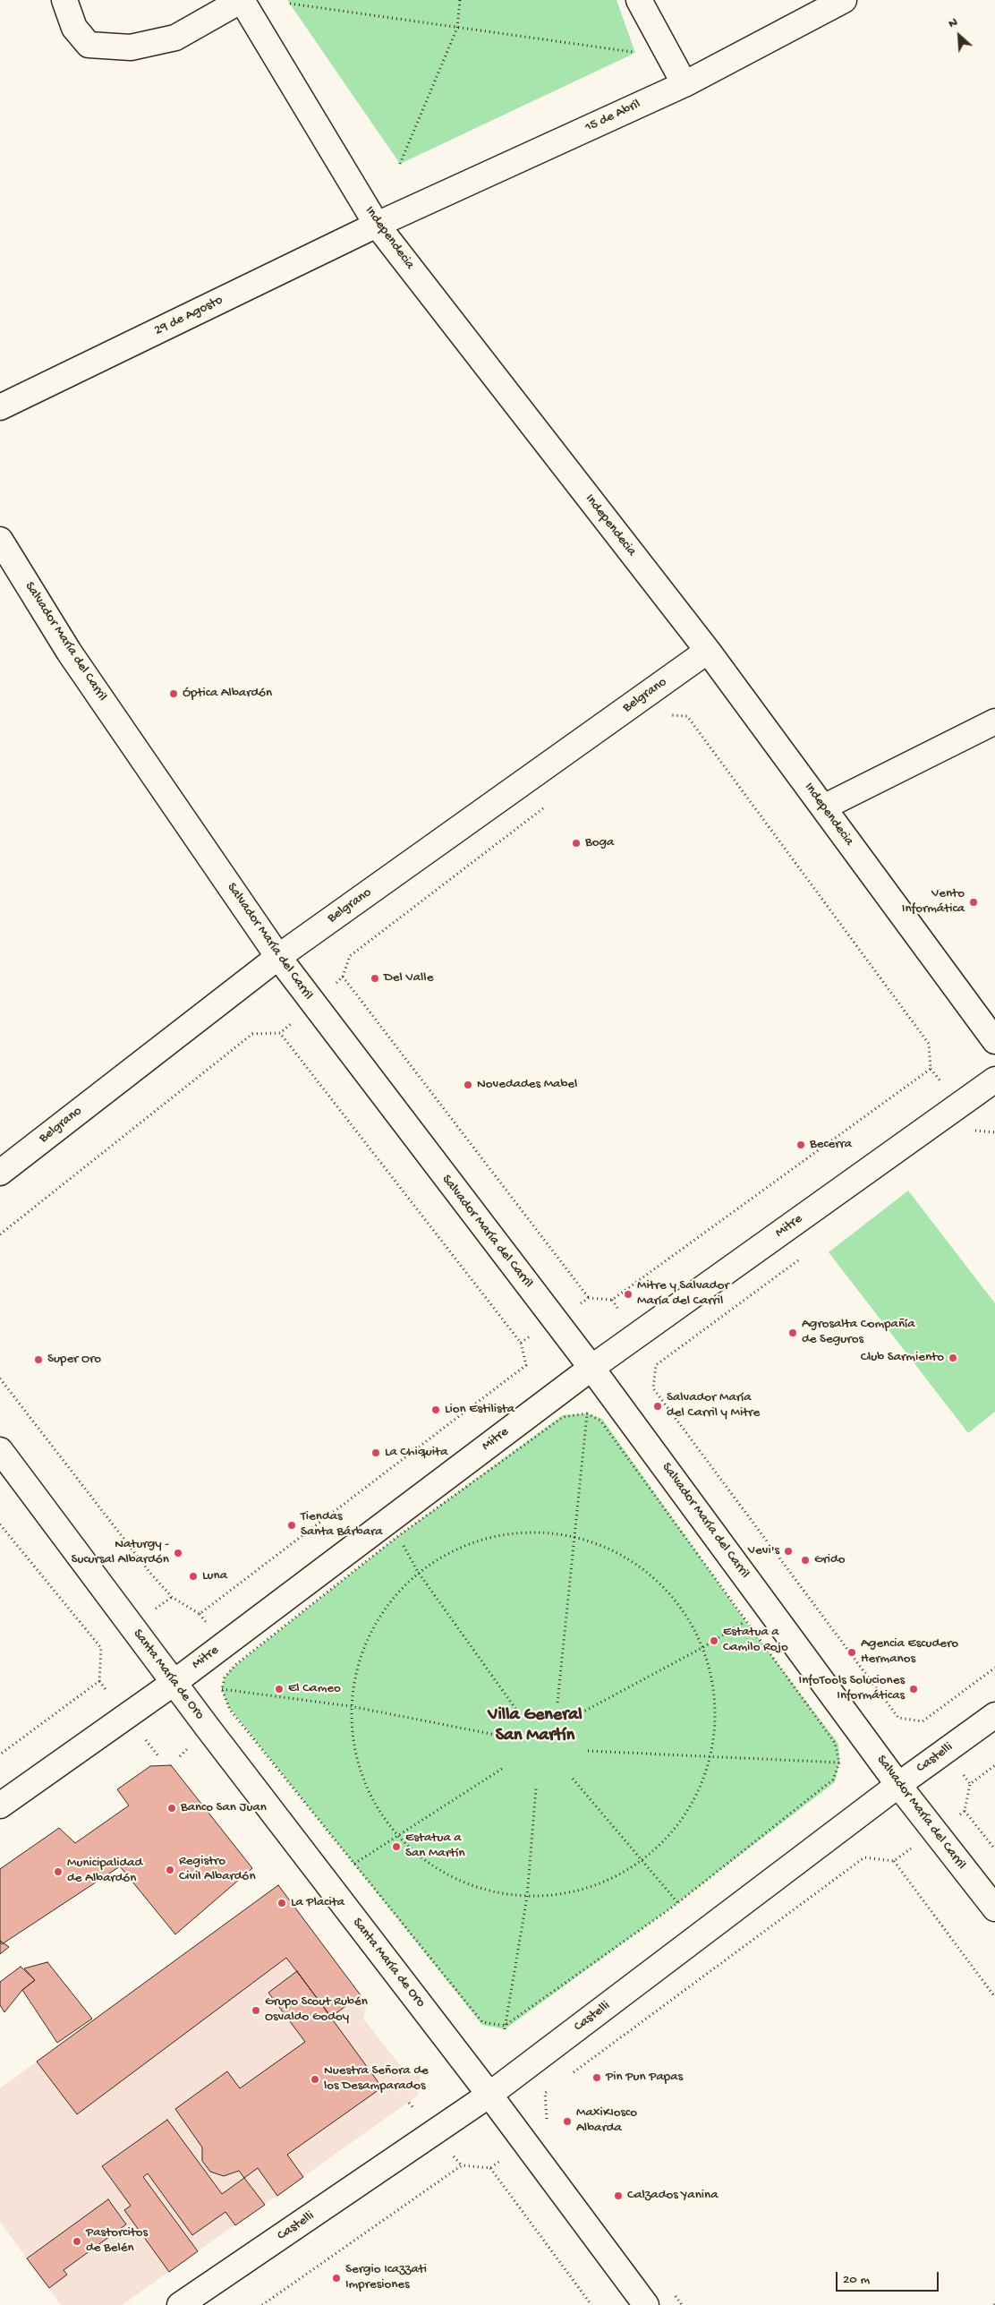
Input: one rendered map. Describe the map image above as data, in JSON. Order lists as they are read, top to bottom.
{
  "streets": {
    "street": [
      "15 de Abril",
      "Independecia",
      "29 de Agosto",
      "Salvador María del Carril",
      "Belgrano",
      "Mitre",
      "Santa María de Oro",
      "Castelli"
    ]
  },
  "crossings": [
    ["15 de Abril", "Independecia"],
    ["15 de Abril", "29 de Agosto"],
    ["Independecia", "29 de Agosto"],
    ["Independecia", "Belgrano"],
    ["Salvador María del Carril", "Belgrano"],
    ["Salvador María del Carril", "Mitre"],
    ["Salvador María del Carril", "Castelli"],
    ["Mitre", "Santa María de Oro"],
    ["Santa María de Oro", "Castelli"]
  ],
  "districts": ["Villa General San Martín"],
  "places": [
    "Óptica Albardón",
    "Boga",
    "Vento Informática",
    "Del Valle",
    "Novedades Mabel",
    "Becerra",
    "Mitre y Salvador María del Carril",
    "Agrosalta Compañía de Seguros",
    "Club Sarmiento",
    "Super Oro",
    "Salvador María del Carril y Mitre",
    "Lion Estilista",
    "La Chiquita",
    "Tiendas Santa Bárbara",
    "Vevi's",
    "Naturgy - Sucursal Albardón",
    "Grido",
    "Luna",
    "Estatua a Camilo Rojo",
    "Agencia Escudero Hermanos",
    "El Cameo",
    "InfoTools Soluciones Informáticas",
    "Banco San Juan",
    "Estatua a San Martín",
    "Registro Civil Albardón",
    "Municipalidad de Albardón",
    "La Placita",
    "Grupo Scout Rubén Osvaldo Godoy",
    "Pin Pun Papas",
    "Nuestra Señora de los Desamparados",
    "MaxiKIosco Albarda",
    "Calzados Yanina",
    "Pastorcitos de Belén",
    "Sergio Icazzati Impresiones"
  ],
  "scale_bar": "20 m",
  "north": "top left"
}
